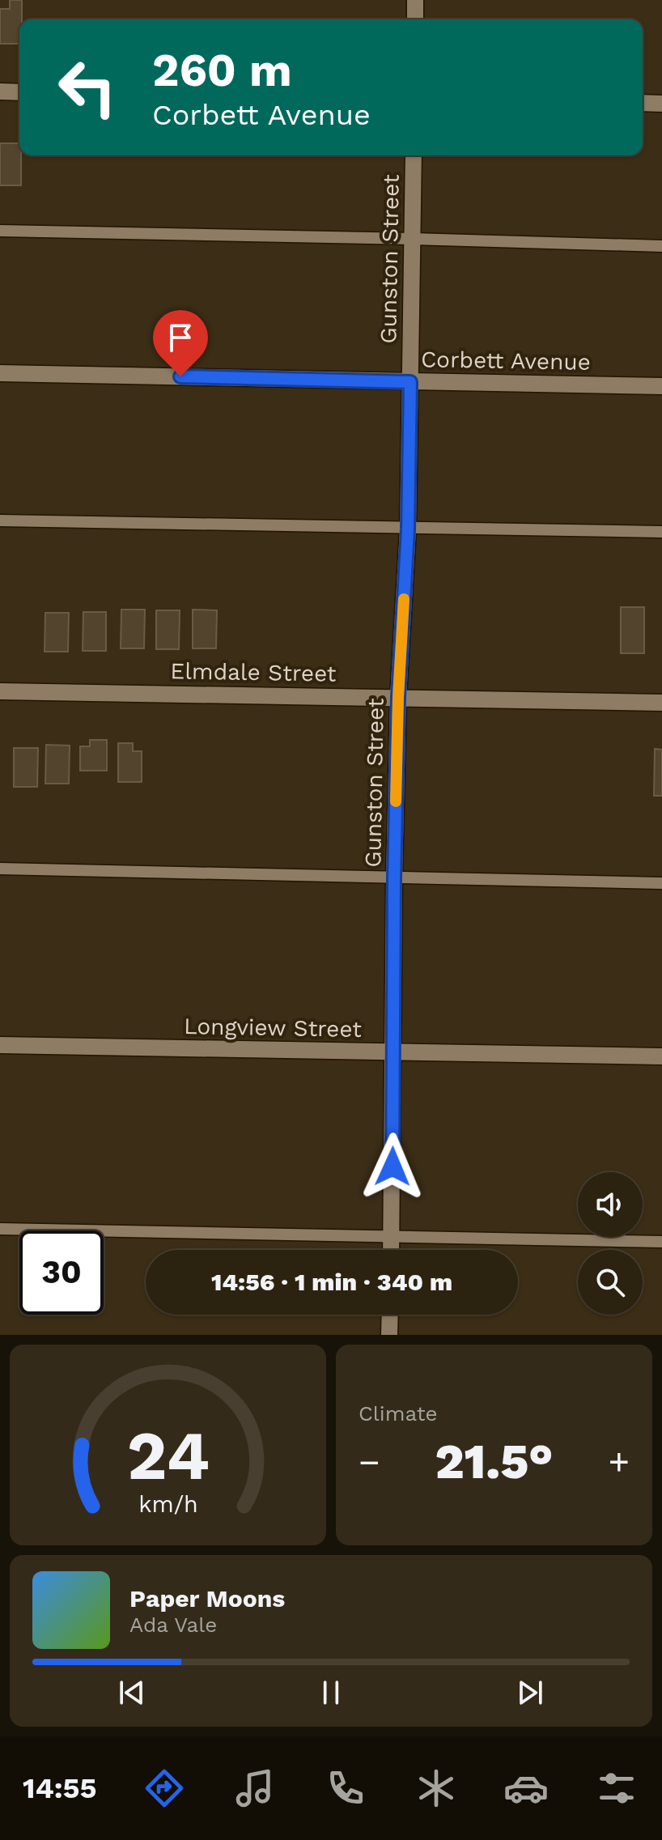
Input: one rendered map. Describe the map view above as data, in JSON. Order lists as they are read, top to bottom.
{
  "streets": {
    "street": [
      "Gunston Street",
      "Corbett Avenue",
      "Elmdale Street",
      "Longview Street"
    ]
  },
  "crossings": [
    ["Gunston Street", "Corbett Avenue"],
    ["Gunston Street", "Elmdale Street"],
    ["Gunston Street", "Longview Street"]
  ],
  "page": {
    "turn": ["260 m", "Corbett Avenue"],
    "limit": "30",
    "trip": "14:56 · 1 min · 340 m",
    "tile": "Climate",
    "heat": ["−", "21.5°", "+"],
    "song": ["Paper Moons", "Ada Vale"],
    "tabs": "14:55",
    "gauge": ["24", "km/h"]
  }
}
